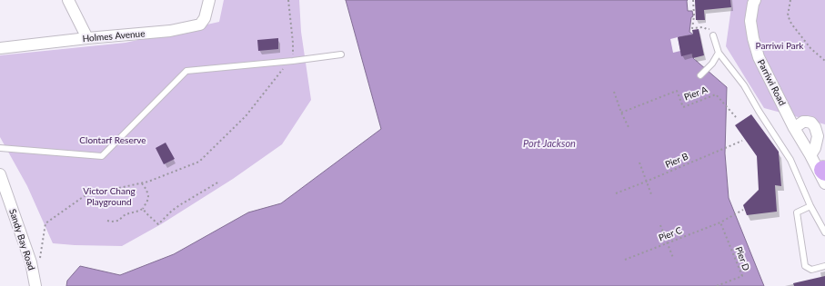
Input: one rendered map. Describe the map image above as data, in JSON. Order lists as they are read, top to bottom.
{
  "streets": {
    "street": ["Holmes Avenue", "Parriwi Road", "Sandy Bay Road"],
    "path": [
      "Pier A",
      "Pier B",
      "Pier C",
      "Pier D"
    ]
  },
  "crossings": [
    ["Pier C", "Pier D"]
  ],
  "water": ["Port Jackson"],
  "parks": ["Parriwi Park", "Clontarf Reserve", "Victor Chang Playground"]
}
